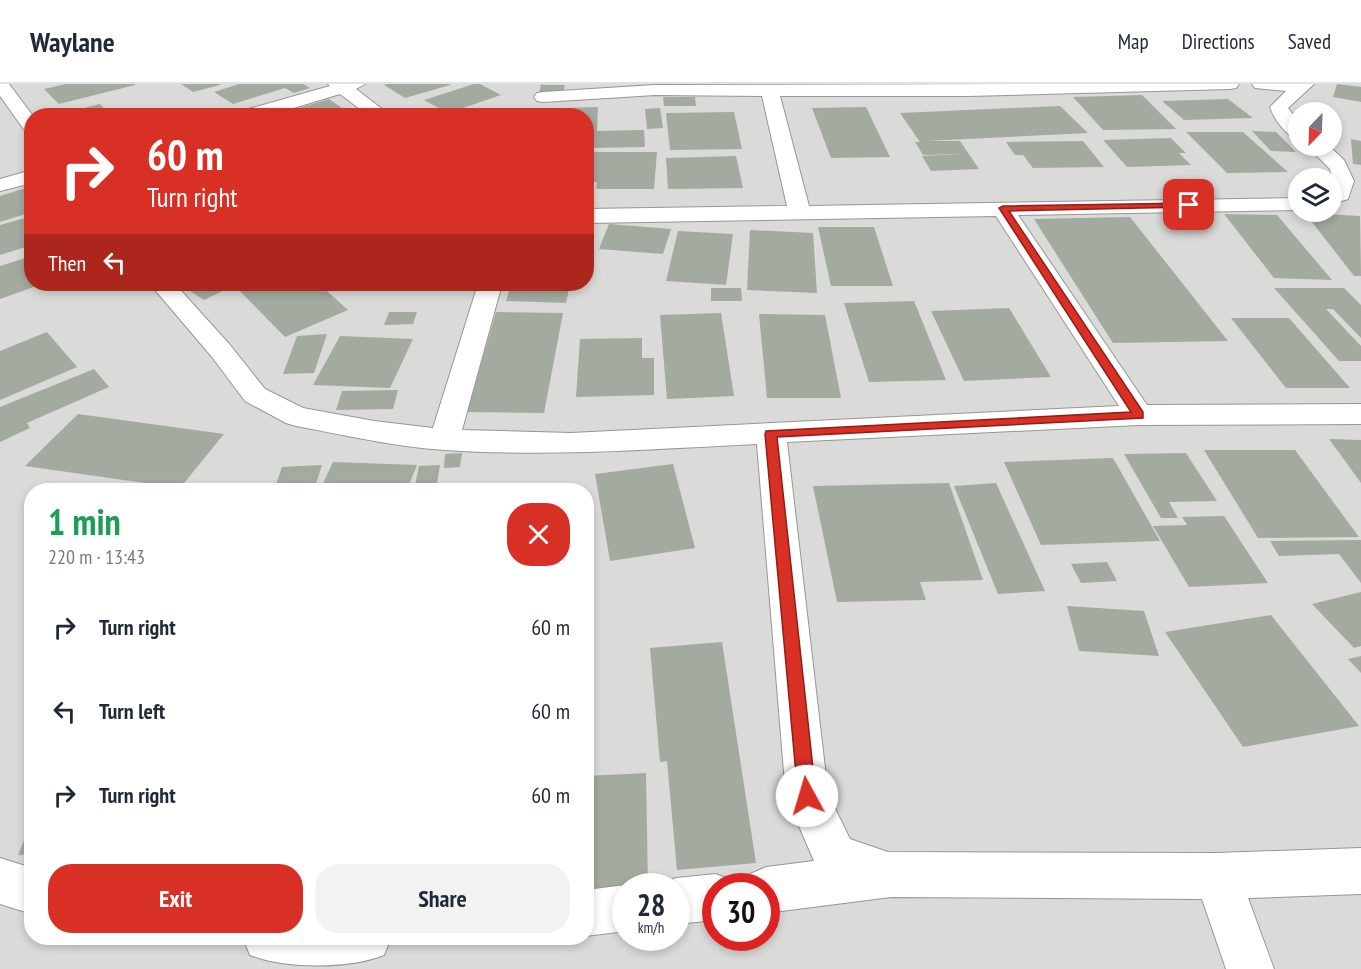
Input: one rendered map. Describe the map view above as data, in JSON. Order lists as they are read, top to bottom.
{
  "north": "bottom left",
  "page": {
    "header": "Waylane",
    "nav": ["Map", "Directions", "Saved"],
    "turn": ["60 m", "Turn right"],
    "then": "Then",
    "heading": ["1 min", "220 m · 13:43"],
    "list": [
      {
        "name": "Turn right",
        "value": "60 m"
      },
      {
        "name": "Turn left",
        "value": "60 m"
      },
      {
        "name": "Turn right",
        "value": "60 m"
      }
    ],
    "buttons": ["Exit", "Share"],
    "speed": "28 km/h",
    "limit": "30"
  }
}
